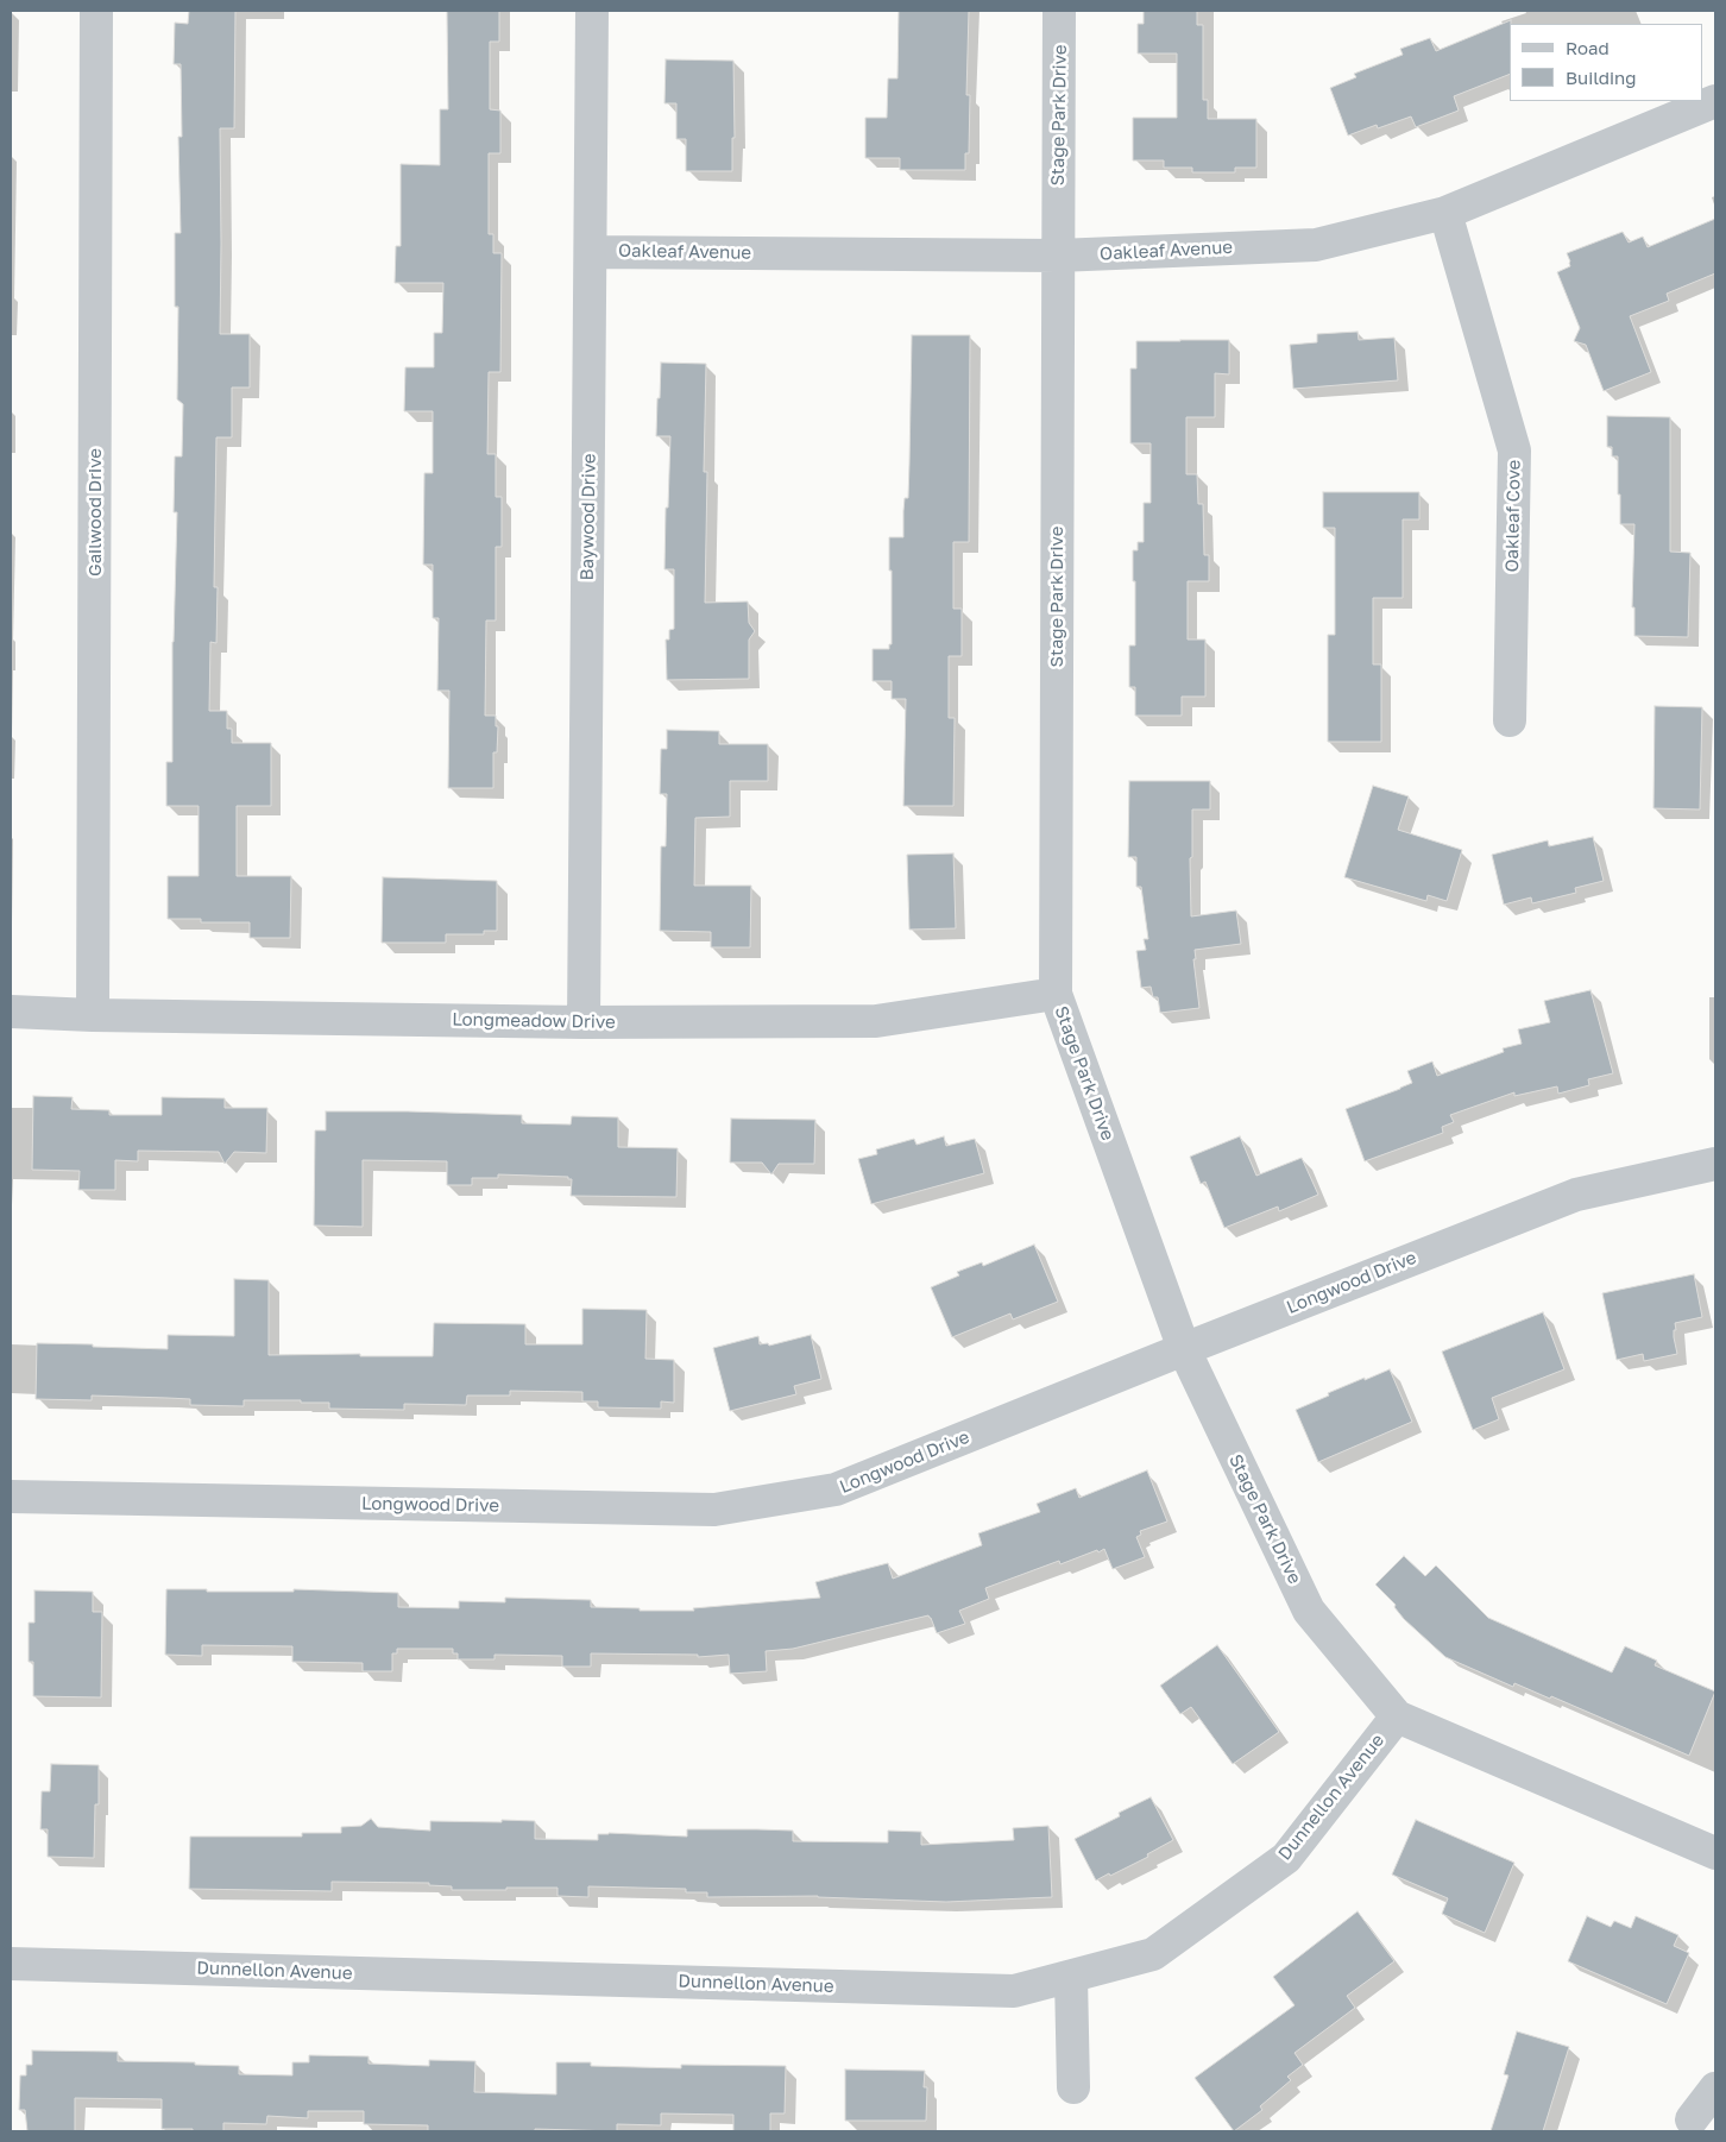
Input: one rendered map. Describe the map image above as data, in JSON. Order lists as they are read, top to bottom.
{
  "streets": {
    "street": [
      "Stage Park Drive",
      "Oakleaf Avenue",
      "Gailwood Drive",
      "Oakleaf Cove",
      "Baywood Drive",
      "Longmeadow Drive",
      "Longwood Drive",
      "Dunnellon Avenue"
    ]
  },
  "crossings": [
    ["Stage Park Drive", "Oakleaf Avenue"],
    ["Stage Park Drive", "Longmeadow Drive"],
    ["Stage Park Drive", "Longwood Drive"],
    ["Stage Park Drive", "Dunnellon Avenue"],
    ["Oakleaf Avenue", "Oakleaf Cove"],
    ["Oakleaf Avenue", "Baywood Drive"],
    ["Gailwood Drive", "Longmeadow Drive"],
    ["Baywood Drive", "Longmeadow Drive"]
  ],
  "legend": ["Road", "Building"]
}
